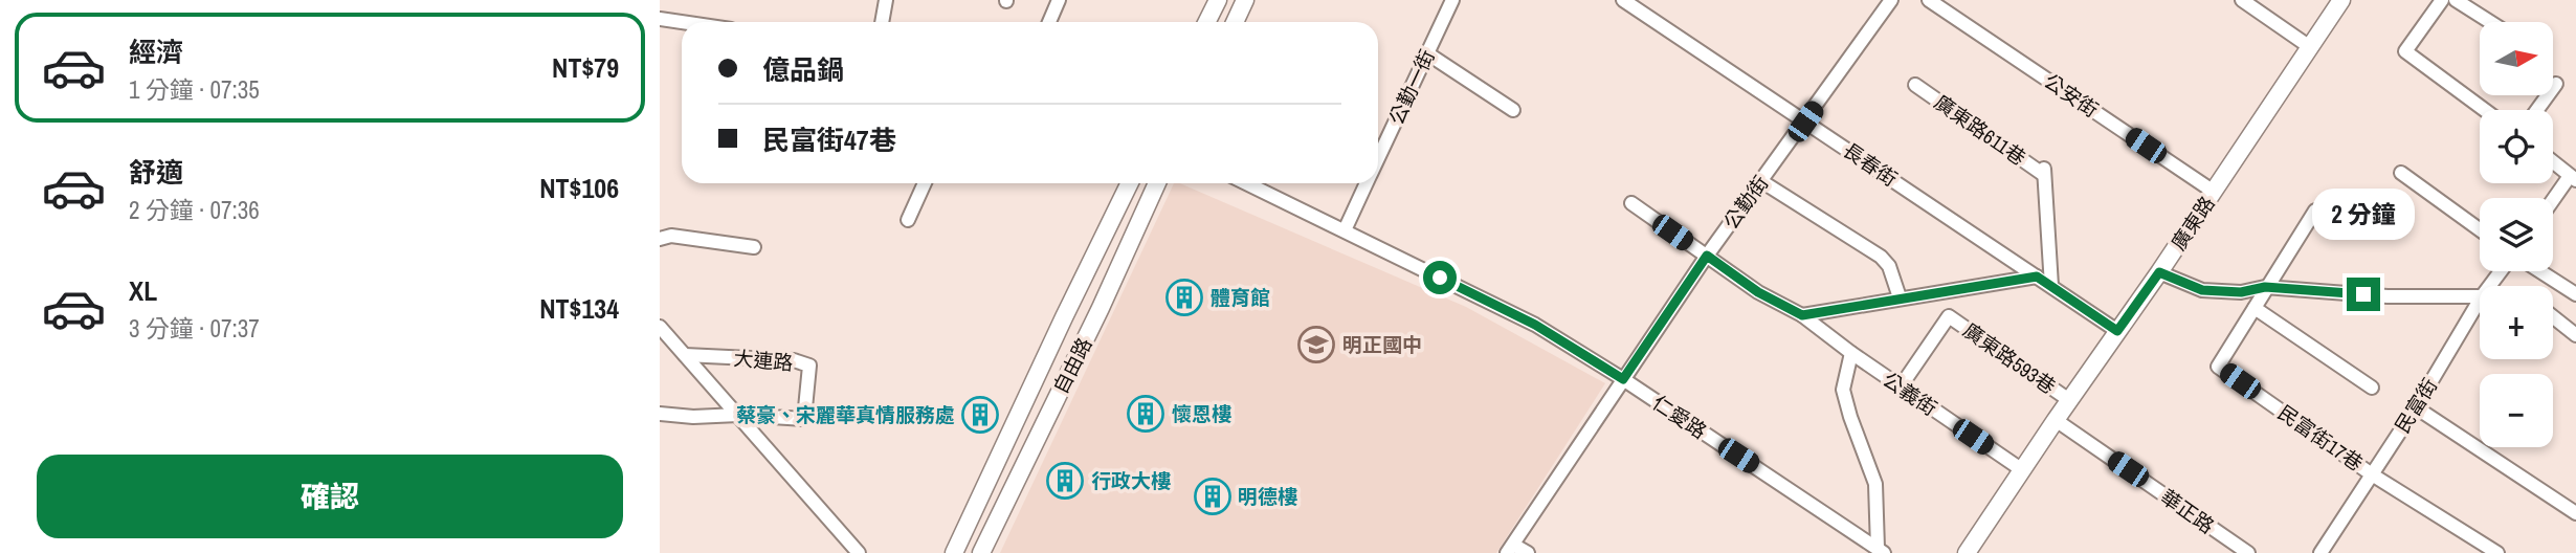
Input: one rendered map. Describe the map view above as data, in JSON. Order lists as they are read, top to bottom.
{
  "streets": {
    "street": [
      "公勤一街",
      "公安街",
      "廣東路611巷",
      "長春街",
      "公勤街",
      "廣東路",
      "廣東路593巷",
      "大連路",
      "自由路",
      "公義街",
      "民富街",
      "仁愛路",
      "民富街17巷",
      "華正路"
    ]
  },
  "crossings": [
    ["公勤一街", "仁愛路"],
    ["公安街", "廣東路"],
    ["廣東路611巷", "長春街"],
    ["長春街", "公勤街"],
    ["長春街", "廣東路"],
    ["公勤街", "公義街"],
    ["公勤街", "仁愛路"],
    ["廣東路", "廣東路593巷"],
    ["廣東路", "公義街"],
    ["廣東路", "華正路"],
    ["廣東路593巷", "公義街"],
    ["民富街", "民富街17巷"]
  ],
  "places": {
    "building": [
      "體育館",
      "懷恩樓",
      "蔡豪、宋麗華真情服務處",
      "行政大樓",
      "明德樓"
    ],
    "school or university": ["明正國中"]
  },
  "north": "right",
  "page": {
    "list": [
      {
        "name": "經濟",
        "note": "1 分鐘 · 07:35",
        "value": "NT$79"
      },
      {
        "name": "舒適",
        "note": "2 分鐘 · 07:36",
        "value": "NT$106"
      },
      {
        "name": "XL",
        "note": "3 分鐘 · 07:37",
        "value": "NT$134"
      }
    ],
    "map_buttons": ["+", "−"],
    "banner": ["億品鍋", "民富街47巷"],
    "bubble": "2 分鐘",
    "buttons": "確認"
  }
}
